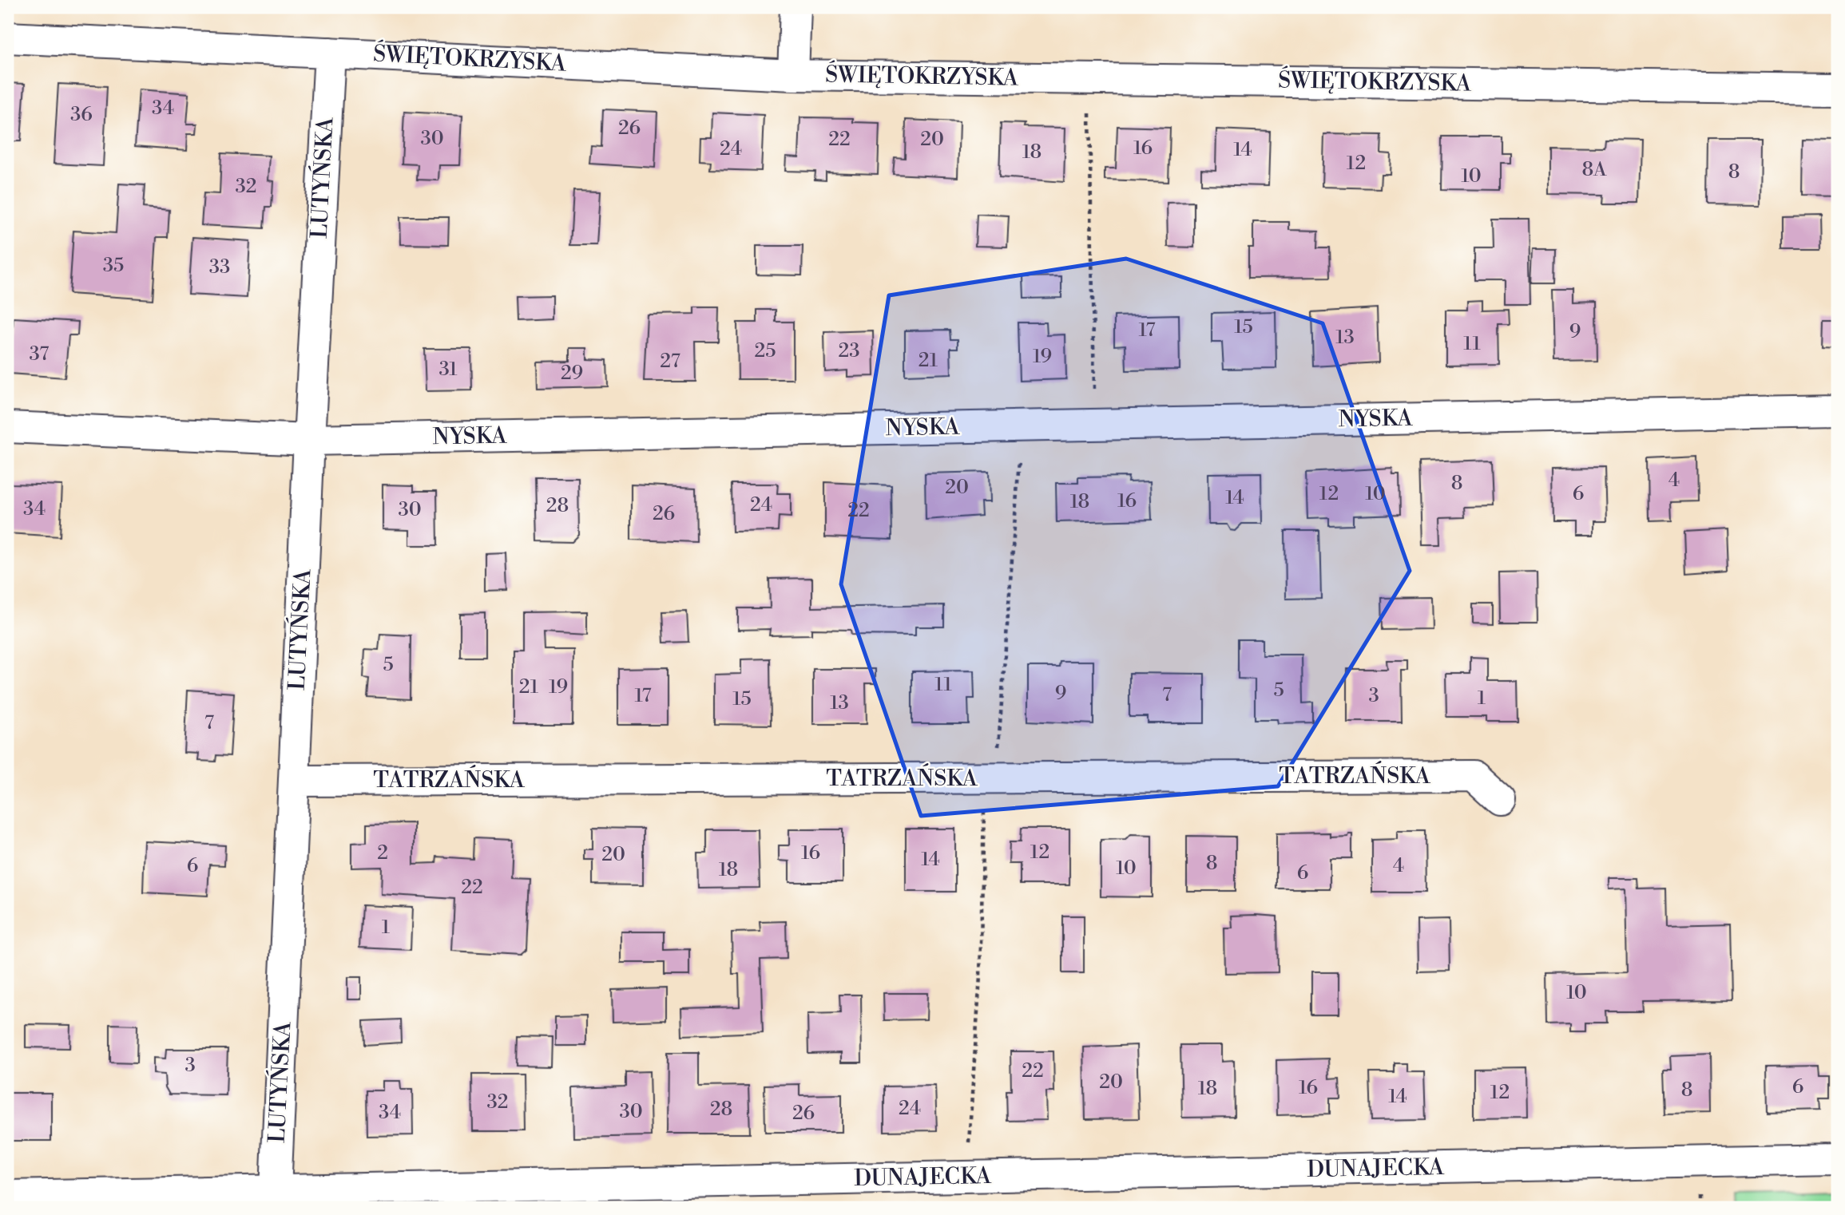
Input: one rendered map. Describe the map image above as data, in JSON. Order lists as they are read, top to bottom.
{
  "streets": {
    "street": [
      "ŚWIĘTOKRZYSKA",
      "LUTYŃSKA",
      "NYSKA",
      "TATRZAŃSKA",
      "DUNAJECKA"
    ]
  },
  "crossings": [
    ["ŚWIĘTOKRZYSKA", "LUTYŃSKA"],
    ["LUTYŃSKA", "NYSKA"],
    ["LUTYŃSKA", "TATRZAŃSKA"],
    ["LUTYŃSKA", "DUNAJECKA"]
  ],
  "house_numbers": [
    "34",
    "36",
    "26",
    "30",
    "22",
    "20",
    "16",
    "24",
    "14",
    "18",
    "12",
    "8A",
    "8",
    "10",
    "32",
    "35",
    "33",
    "15",
    "17",
    "9",
    "13",
    "11",
    "25",
    "23",
    "37",
    "19",
    "21",
    "27",
    "31",
    "29",
    "4",
    "8",
    "20",
    "12",
    "10",
    "6",
    "14",
    "16",
    "18",
    "24",
    "28",
    "34",
    "30",
    "22",
    "26",
    "5",
    "11",
    "21",
    "19",
    "5",
    "9",
    "7",
    "17",
    "3",
    "1",
    "15",
    "13",
    "7",
    "12",
    "2",
    "16",
    "20",
    "14",
    "8",
    "6",
    "4",
    "10",
    "18",
    "6",
    "22",
    "1",
    "10",
    "3",
    "22",
    "20",
    "6",
    "16",
    "18",
    "8",
    "12",
    "14",
    "32",
    "24",
    "28",
    "30",
    "34",
    "26"
  ]
}
